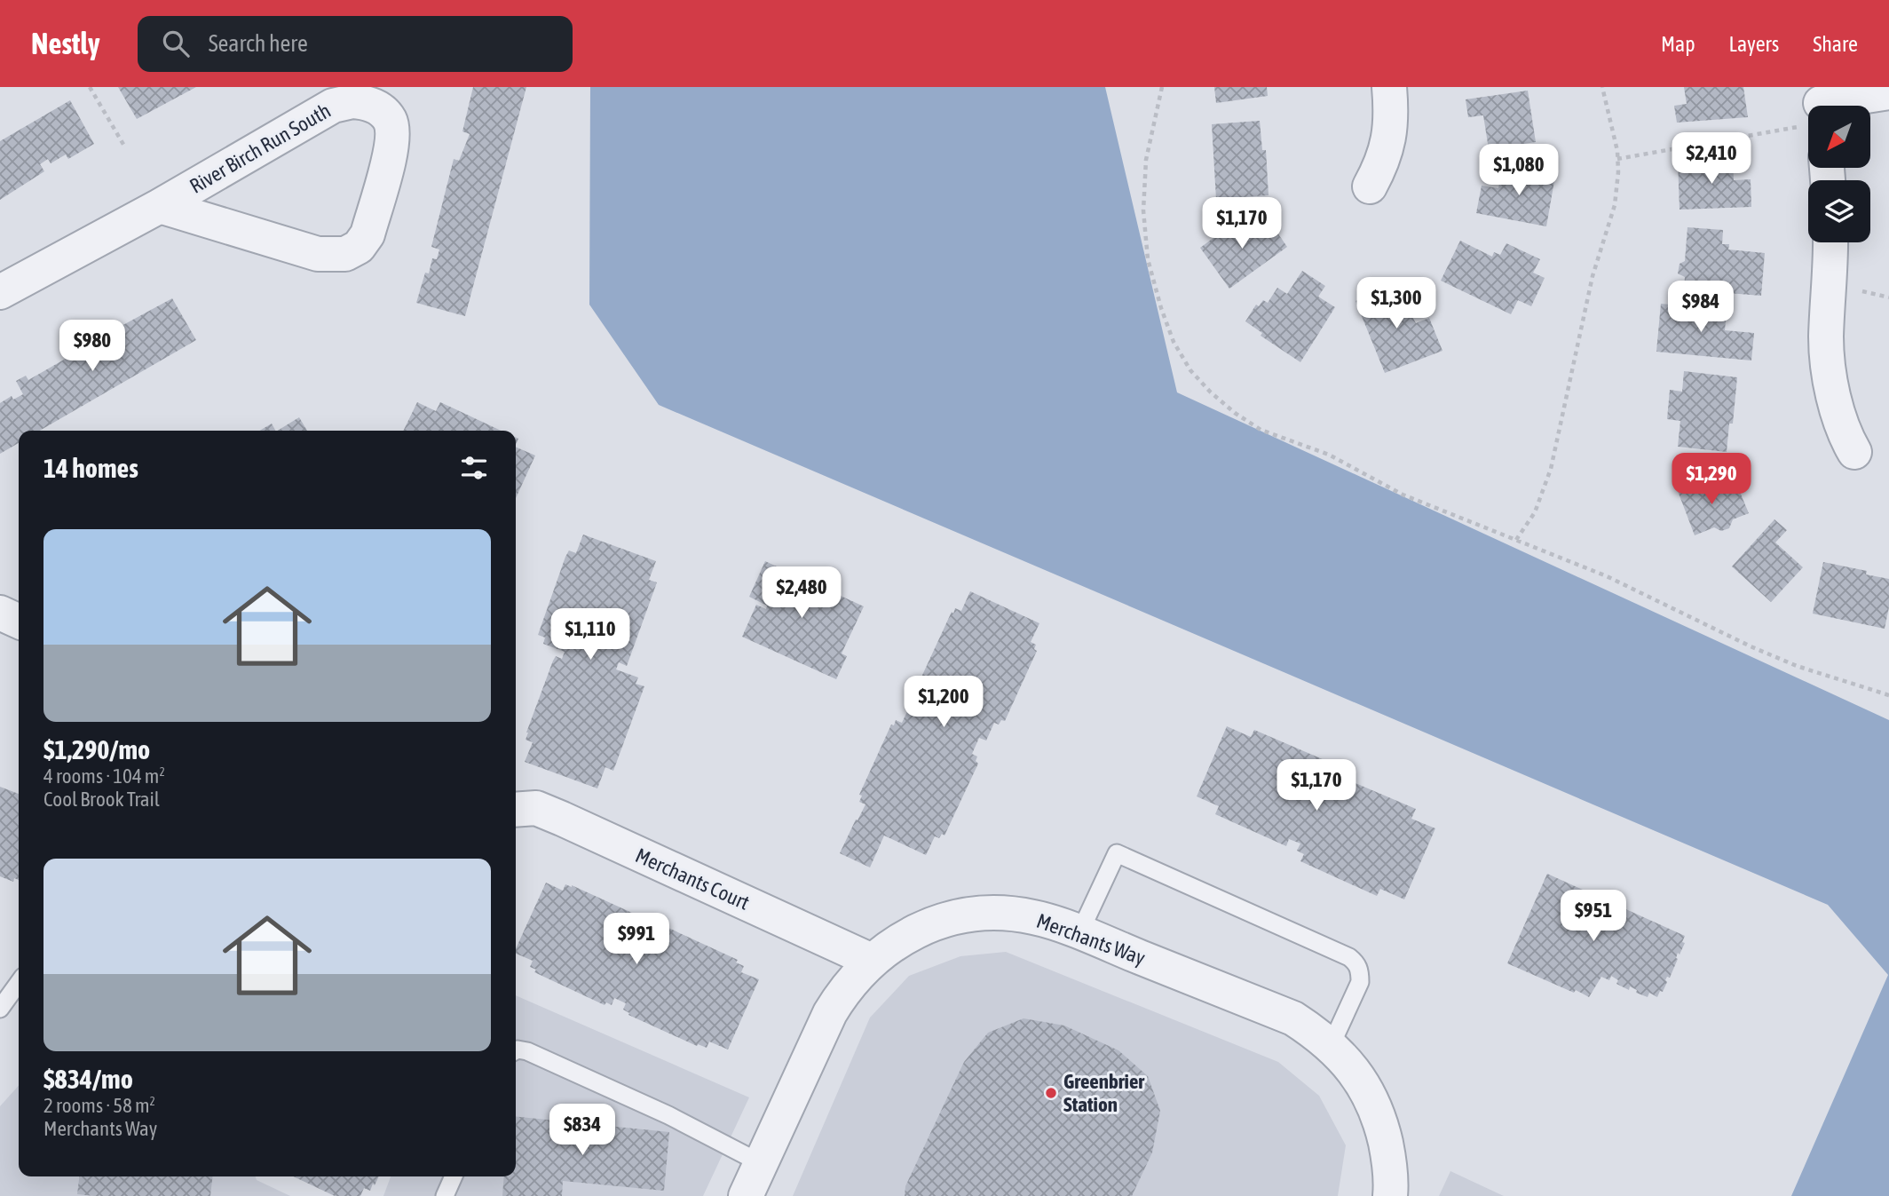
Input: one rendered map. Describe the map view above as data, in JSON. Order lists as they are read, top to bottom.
{
  "streets": {
    "street": ["River Birch Run South", "Merchants Court", "Merchants Way"]
  },
  "crossings": [
    ["Merchants Court", "Merchants Way"]
  ],
  "places": ["Greenbrier Station"],
  "north": "bottom left",
  "page": {
    "header": "Nestly",
    "search": "Search here",
    "nav": ["Map", "Layers", "Share"],
    "price": [
      "$2,410",
      "$1,080",
      "$1,170",
      "$1,300",
      "$984",
      "$980",
      "$1,290",
      "$2,480",
      "$1,110",
      "$1,200",
      "$1,170",
      "$951",
      "$991",
      "$834"
    ],
    "heading": "14 homes",
    "list": [
      {
        "name": "$1,290/mo",
        "note": "4 rooms · 104 m² · Cool Brook Trail"
      },
      {
        "name": "$834/mo",
        "note": "2 rooms · 58 m² · Merchants Way"
      }
    ]
  }
}
